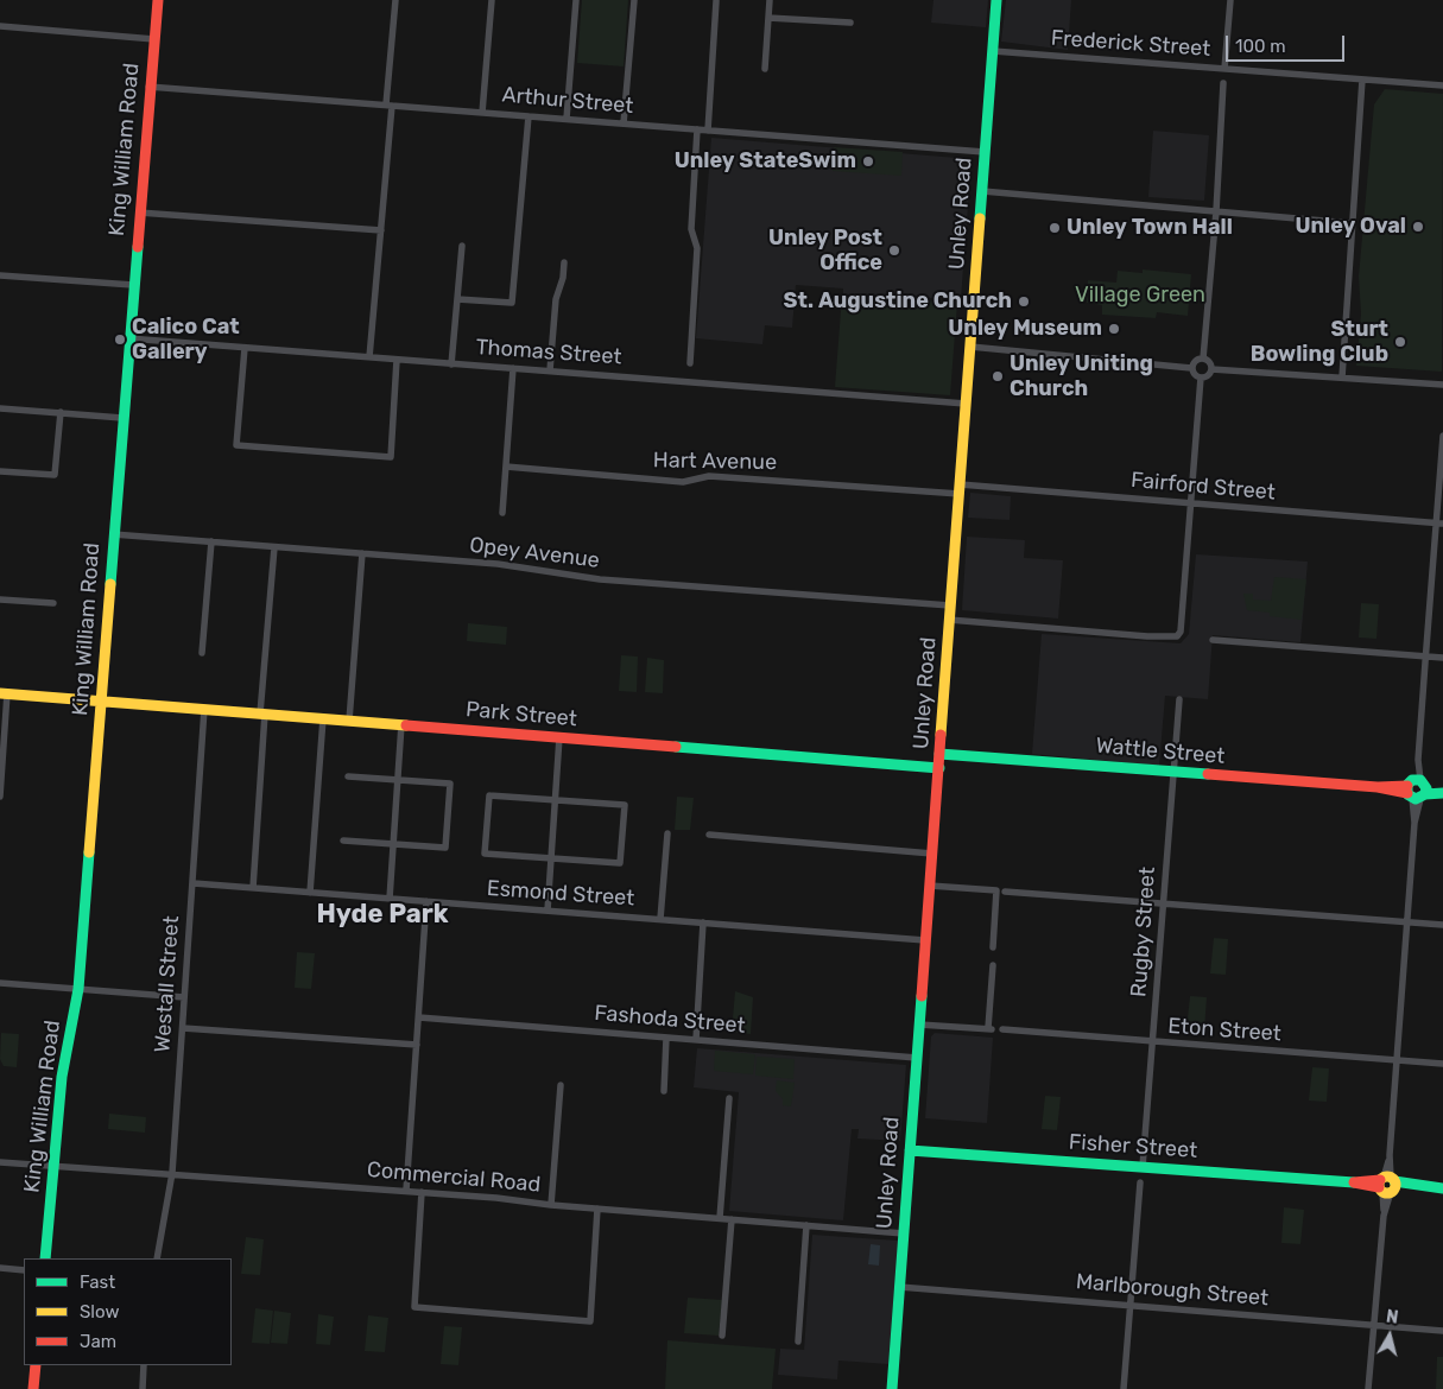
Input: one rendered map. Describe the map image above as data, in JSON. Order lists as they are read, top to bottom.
{
  "streets": {
    "main road": [
      "King William Road",
      "Unley Road",
      "Park Street",
      "Wattle Street",
      "Fisher Street"
    ],
    "street": [
      "Frederick Street",
      "Arthur Street",
      "Thomas Street",
      "Hart Avenue",
      "Fairford Street",
      "Opey Avenue",
      "Esmond Street",
      "Rugby Street",
      "Westall Street",
      "Fashoda Street",
      "Eton Street",
      "Commercial Road",
      "Marlborough Street"
    ]
  },
  "crossings": [
    ["Frederick Street", "Unley Road"],
    ["Arthur Street", "King William Road"],
    ["Arthur Street", "Unley Road"],
    ["King William Road", "Thomas Street"],
    ["King William Road", "Opey Avenue"],
    ["King William Road", "Park Street"],
    ["King William Road", "Commercial Road"],
    ["Unley Road", "Thomas Street"],
    ["Unley Road", "Hart Avenue"],
    ["Unley Road", "Fairford Street"],
    ["Unley Road", "Opey Avenue"],
    ["Unley Road", "Park Street"],
    ["Unley Road", "Wattle Street"],
    ["Unley Road", "Esmond Street"],
    ["Unley Road", "Fashoda Street"],
    ["Unley Road", "Fisher Street"],
    ["Unley Road", "Commercial Road"],
    ["Unley Road", "Marlborough Street"],
    ["Hart Avenue", "Fairford Street"],
    ["Park Street", "Westall Street"],
    ["Wattle Street", "Rugby Street"],
    ["Esmond Street", "Westall Street"],
    ["Rugby Street", "Eton Street"],
    ["Rugby Street", "Fisher Street"],
    ["Westall Street", "Commercial Road"]
  ],
  "districts": ["Hyde Park"],
  "parks": ["Village Green"],
  "places": [
    "Unley StateSwim",
    "Unley Oval",
    "Unley Town Hall",
    "Unley Post Office",
    "St. Augustine Church",
    "Unley Museum",
    "Calico Cat Gallery",
    "Sturt Bowling Club",
    "Unley Uniting Church"
  ],
  "legend": ["Fast", "Slow", "Jam"],
  "scale_bar": "100 m",
  "north": "top"
}
